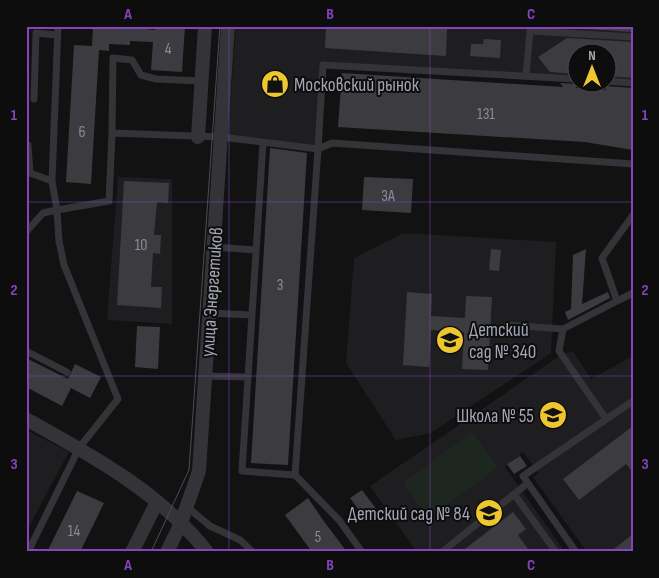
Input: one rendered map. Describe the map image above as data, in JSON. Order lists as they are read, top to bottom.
{
  "streets": {
    "street": ["улица Энергетиков"]
  },
  "places": {
    "shop": ["Московский рынок"],
    "school or university": ["Детский сад № 340", "Школа № 55", "Детский сад № 84"]
  },
  "house_numbers": [
    "4",
    "131",
    "6",
    "3А",
    "10",
    "3",
    "14",
    "5"
  ],
  "north": "top",
  "grid": {
    "columns": ["A", "B", "C"],
    "rows": ["1", "2", "3"]
  }
}
